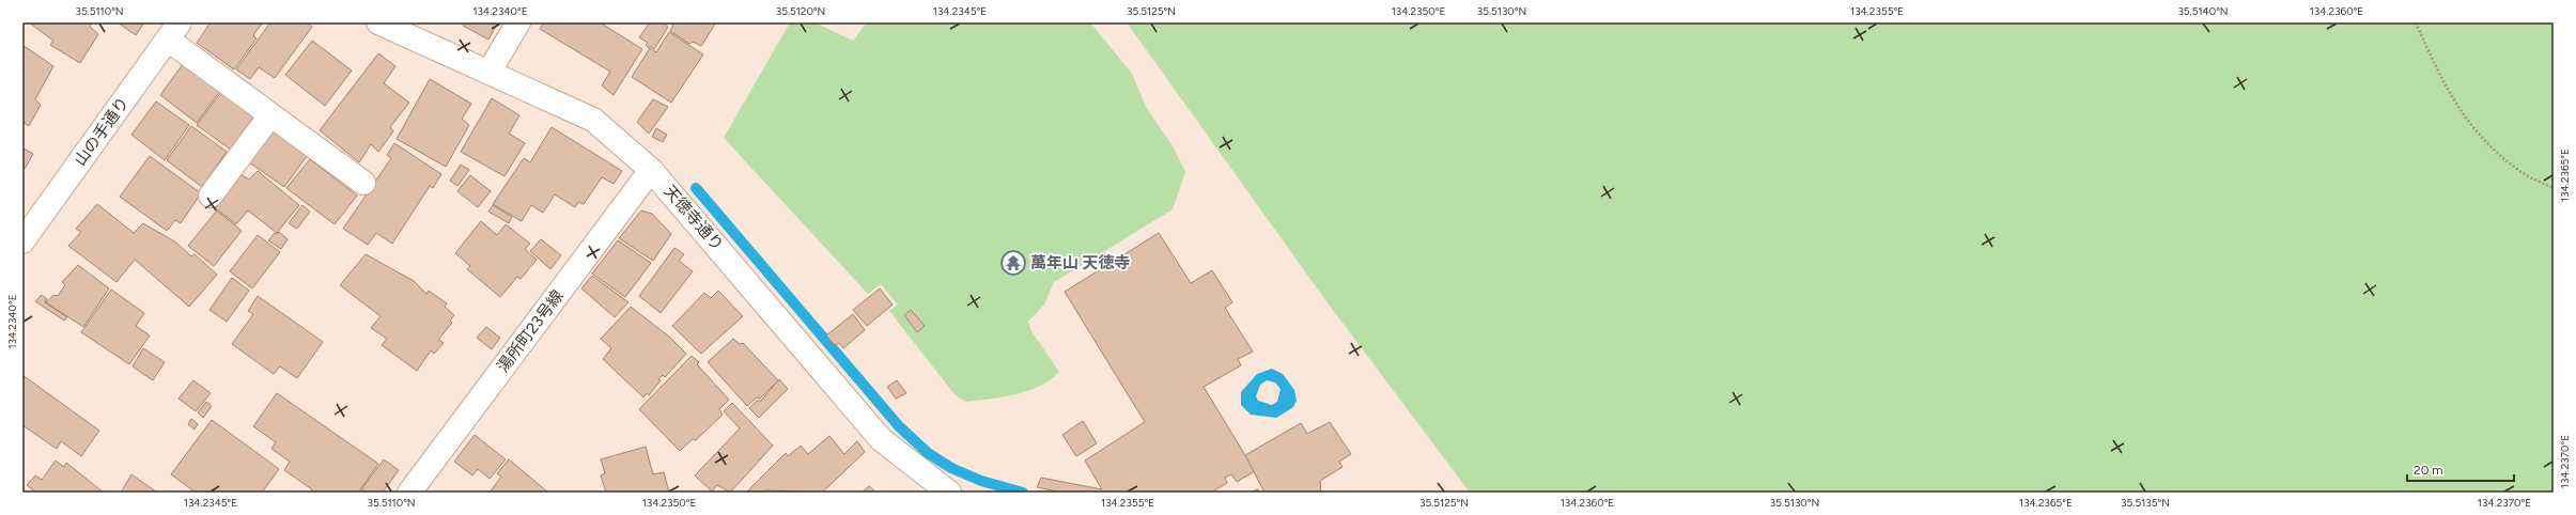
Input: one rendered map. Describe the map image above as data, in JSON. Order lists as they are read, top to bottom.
{
  "streets": {
    "street": ["山の手通り", "天徳寺通り", "湯所町23号線"]
  },
  "crossings": [
    ["天徳寺通り", "湯所町23号線"]
  ],
  "places": {
    "temple": ["萬年山 天徳寺"]
  },
  "scale_bar": "20 m",
  "coordinates": [
    "35.5110°N",
    "134.2340°E",
    "35.5120°N",
    "134.2345°E",
    "35.5125°N",
    "134.2350°E",
    "35.5130°N",
    "134.2355°E",
    "35.5140°N",
    "134.2360°E",
    "134.2365°E",
    "134.2370°E",
    "35.5135°N"
  ]
}
